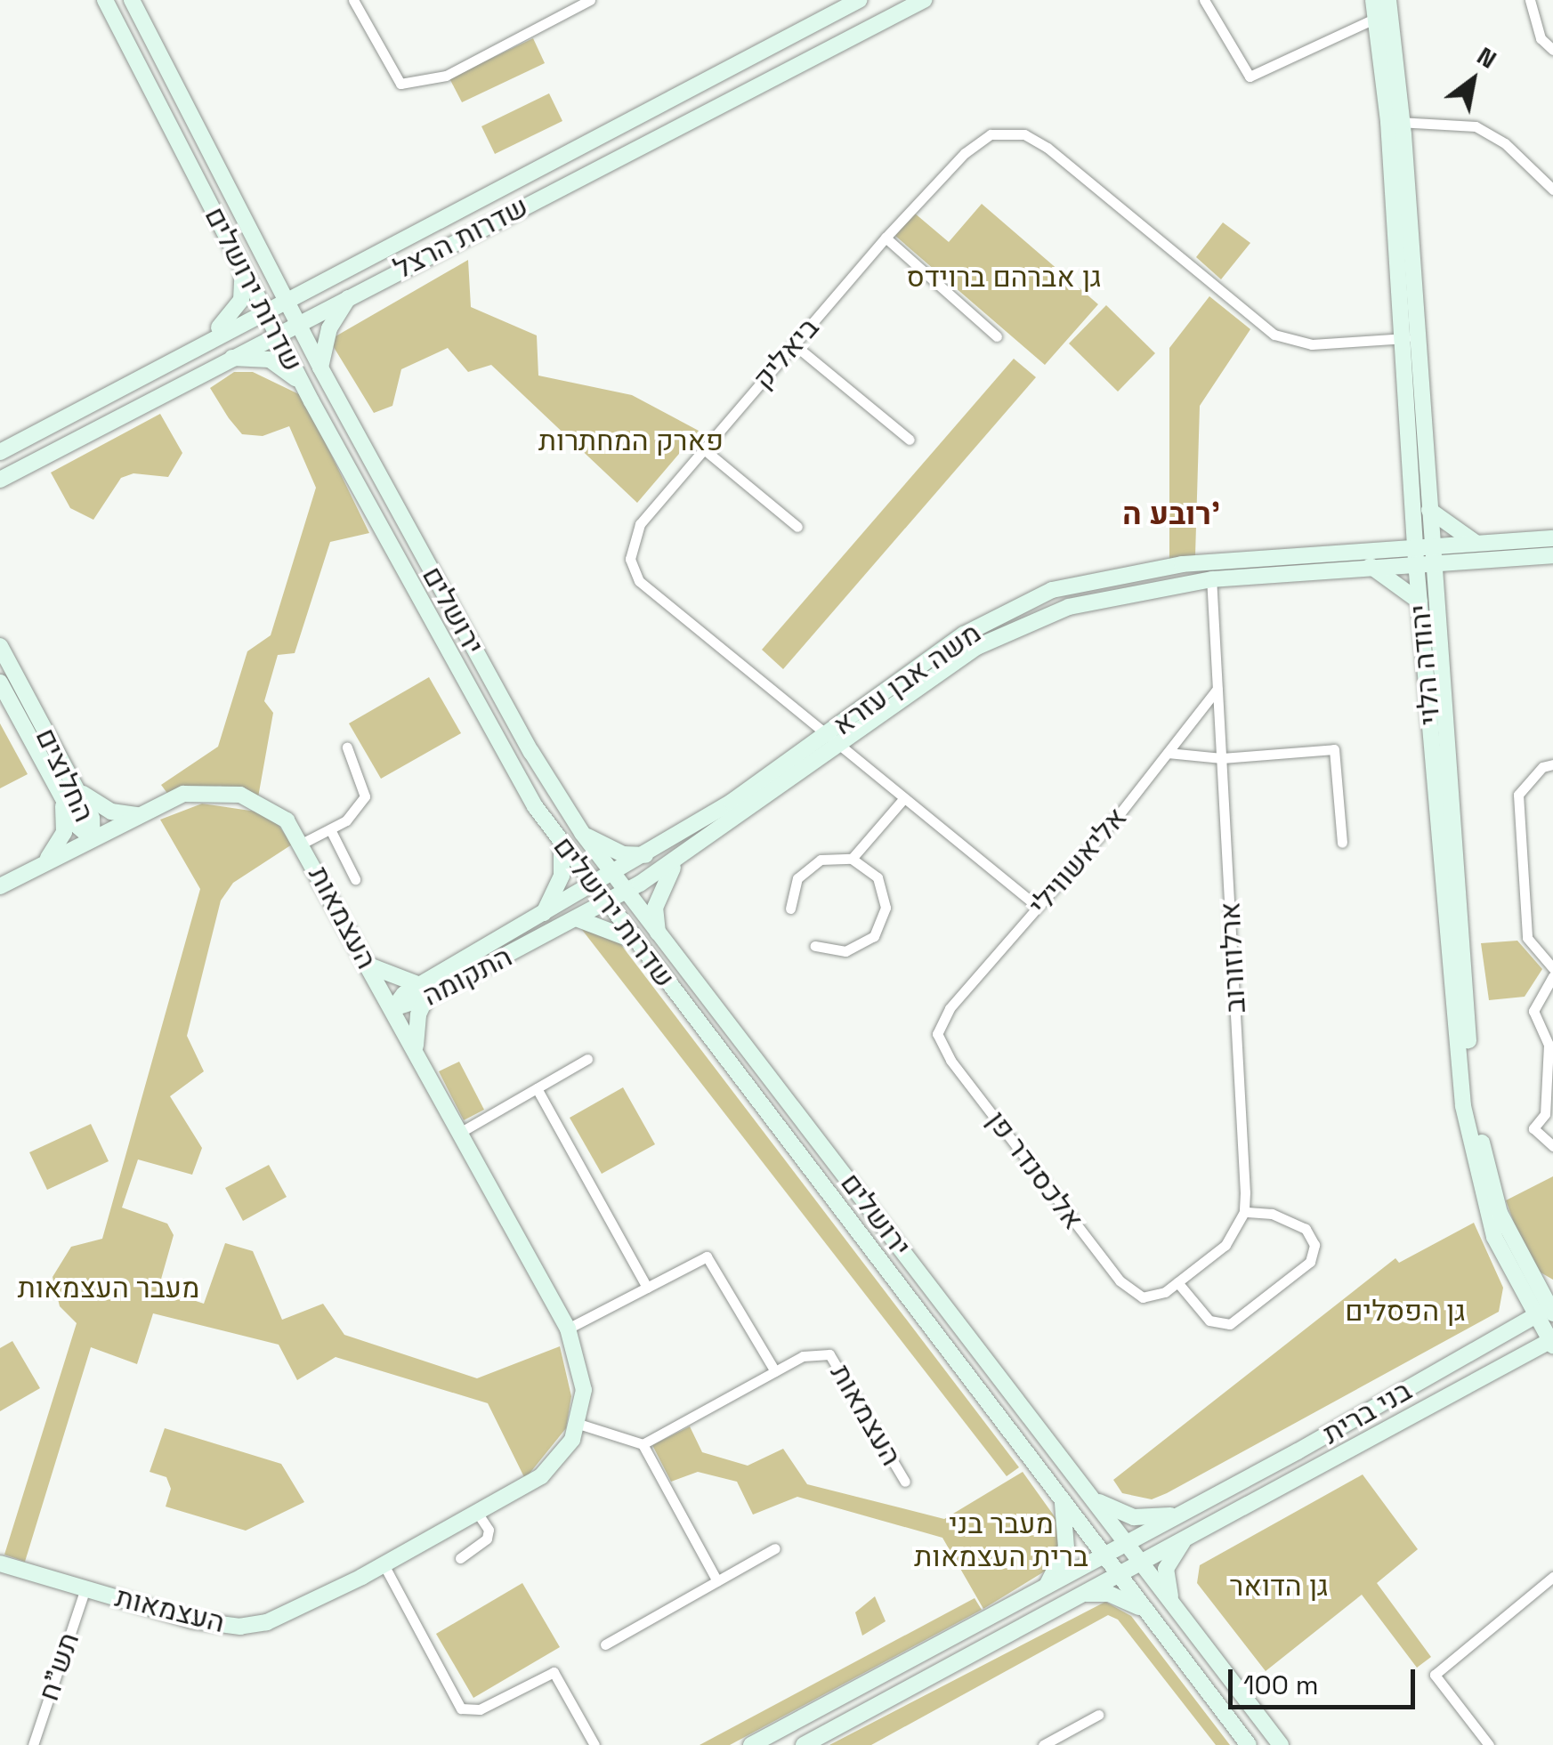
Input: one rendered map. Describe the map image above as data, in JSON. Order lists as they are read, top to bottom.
{
  "streets": {
    "main road": [
      "שדרות הרצל",
      "שדרות ירושלים",
      "ירושלים",
      "יהודה הלוי",
      "משה אבן עזרא",
      "החלוצים",
      "העצמאות",
      "התקומה",
      "בני ברית"
    ],
    "street": [
      "ביאליק",
      "אליאשווילי",
      "ארלוזורוב",
      "אלכסנדר פן",
      "תש\"ח"
    ]
  },
  "crossings": [
    ["שדרות הרצל", "שדרות ירושלים"],
    ["שדרות ירושלים", "ירושלים"],
    ["שדרות ירושלים", "משה אבן עזרא"],
    ["שדרות ירושלים", "התקומה"],
    ["שדרות ירושלים", "בני ברית"],
    ["ביאליק", "יהודה הלוי"],
    ["ביאליק", "משה אבן עזרא"],
    ["ביאליק", "אליאשווילי"],
    ["ירושלים", "משה אבן עזרא"],
    ["ירושלים", "התקומה"],
    ["יהודה הלוי", "משה אבן עזרא"],
    ["יהודה הלוי", "בני ברית"],
    ["משה אבן עזרא", "ארלוזורוב"],
    ["משה אבן עזרא", "התקומה"],
    ["החלוצים", "העצמאות"],
    ["אליאשווילי", "ארלוזורוב"],
    ["אליאשווילי", "אלכסנדר פן"],
    ["העצמאות", "התקומה"],
    ["העצמאות", "תש\"ח"]
  ],
  "districts": ["רובע ה'"],
  "parks": [
    "גן אברהם ברוידס",
    "פארק המחתרות",
    "מעבר העצמאות",
    "גן הפסלים",
    "מעבר בני ברית העצמאות",
    "גן הדואר"
  ],
  "scale_bar": "100 m",
  "north": "top right"
}
